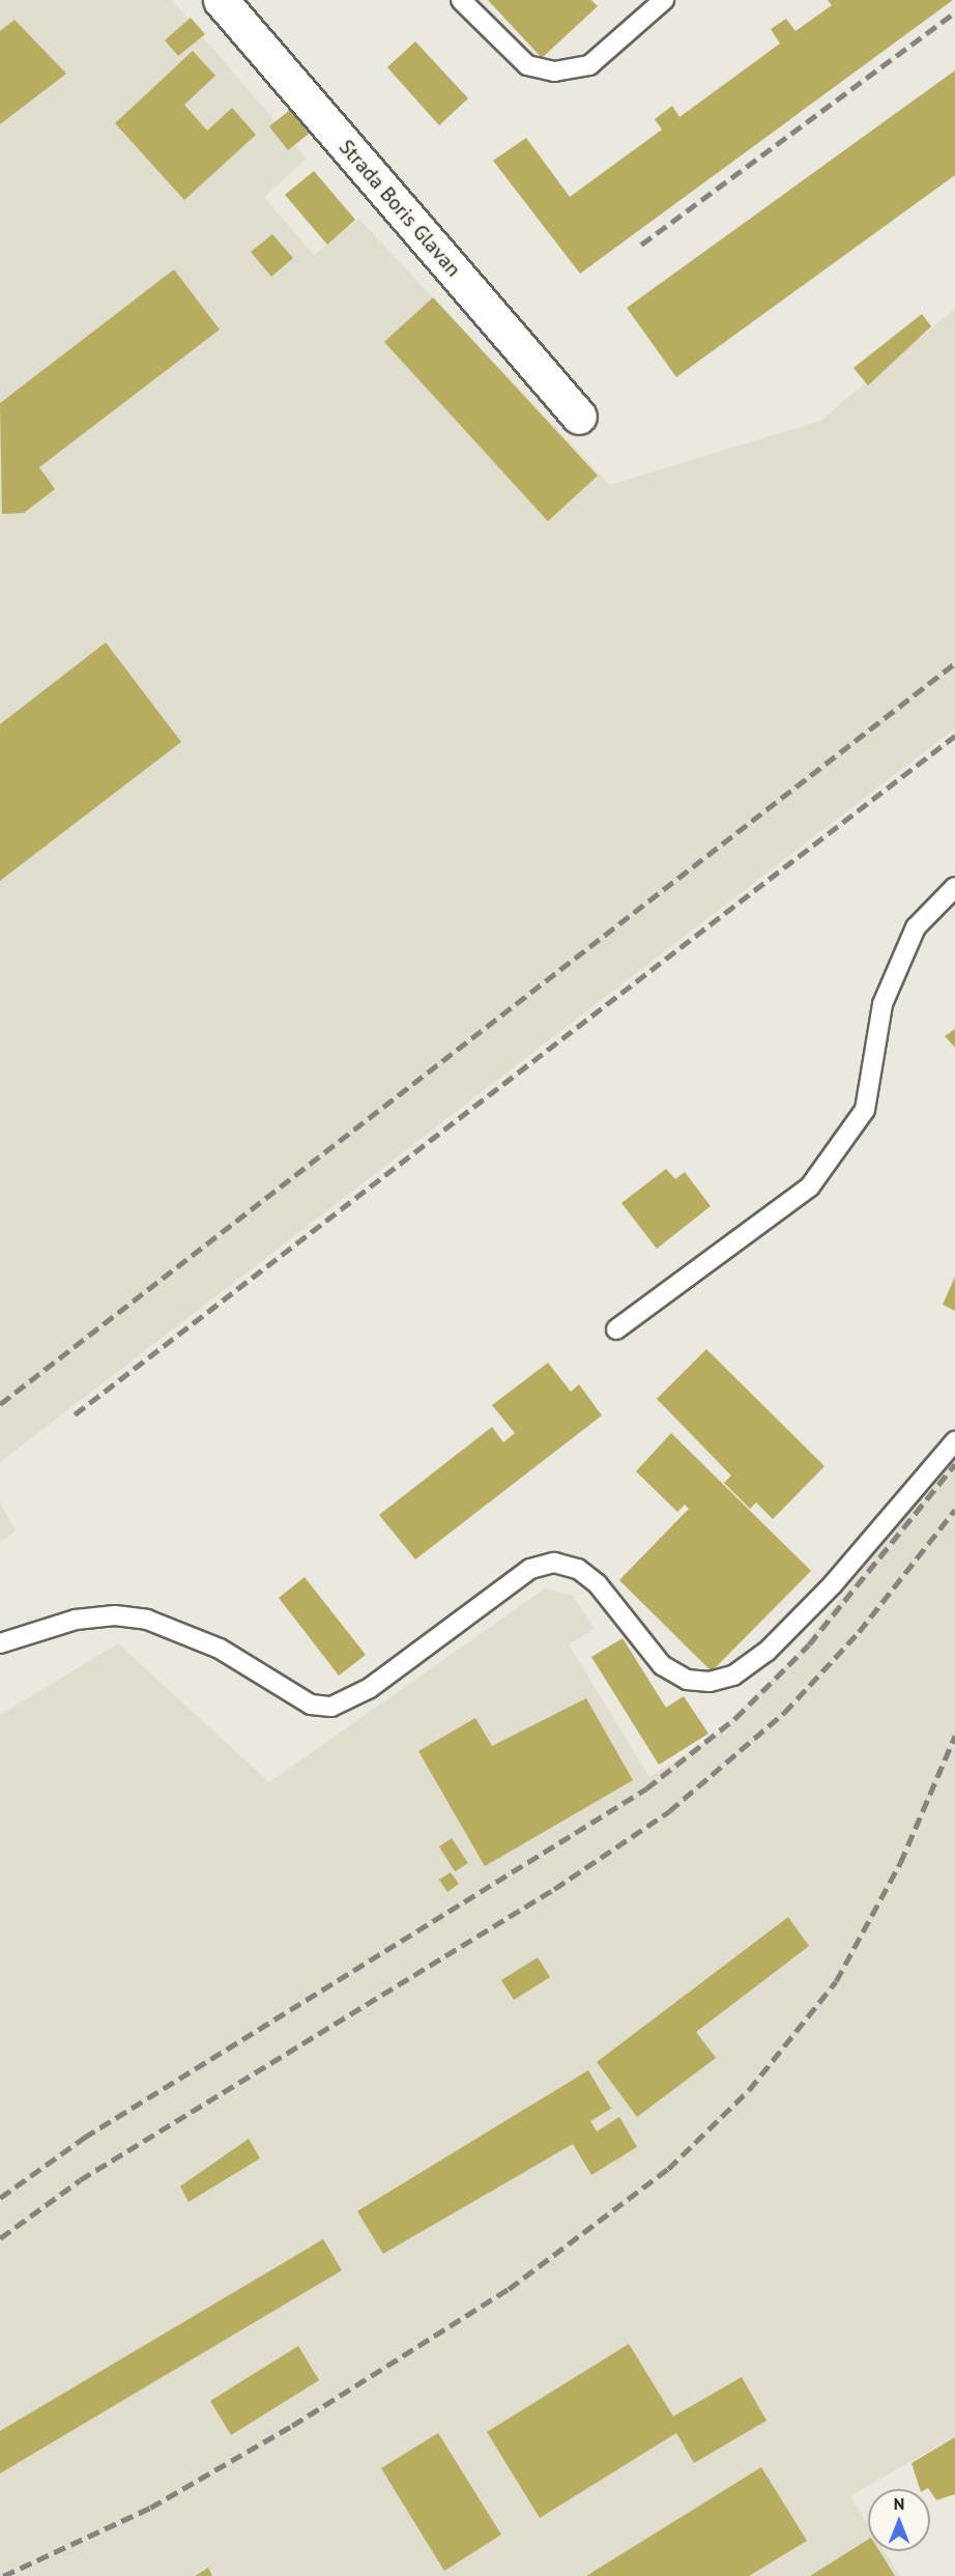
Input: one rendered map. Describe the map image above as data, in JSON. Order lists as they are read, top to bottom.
{
  "streets": {
    "street": ["Strada Boris Glavan"]
  },
  "north": "top"
}
